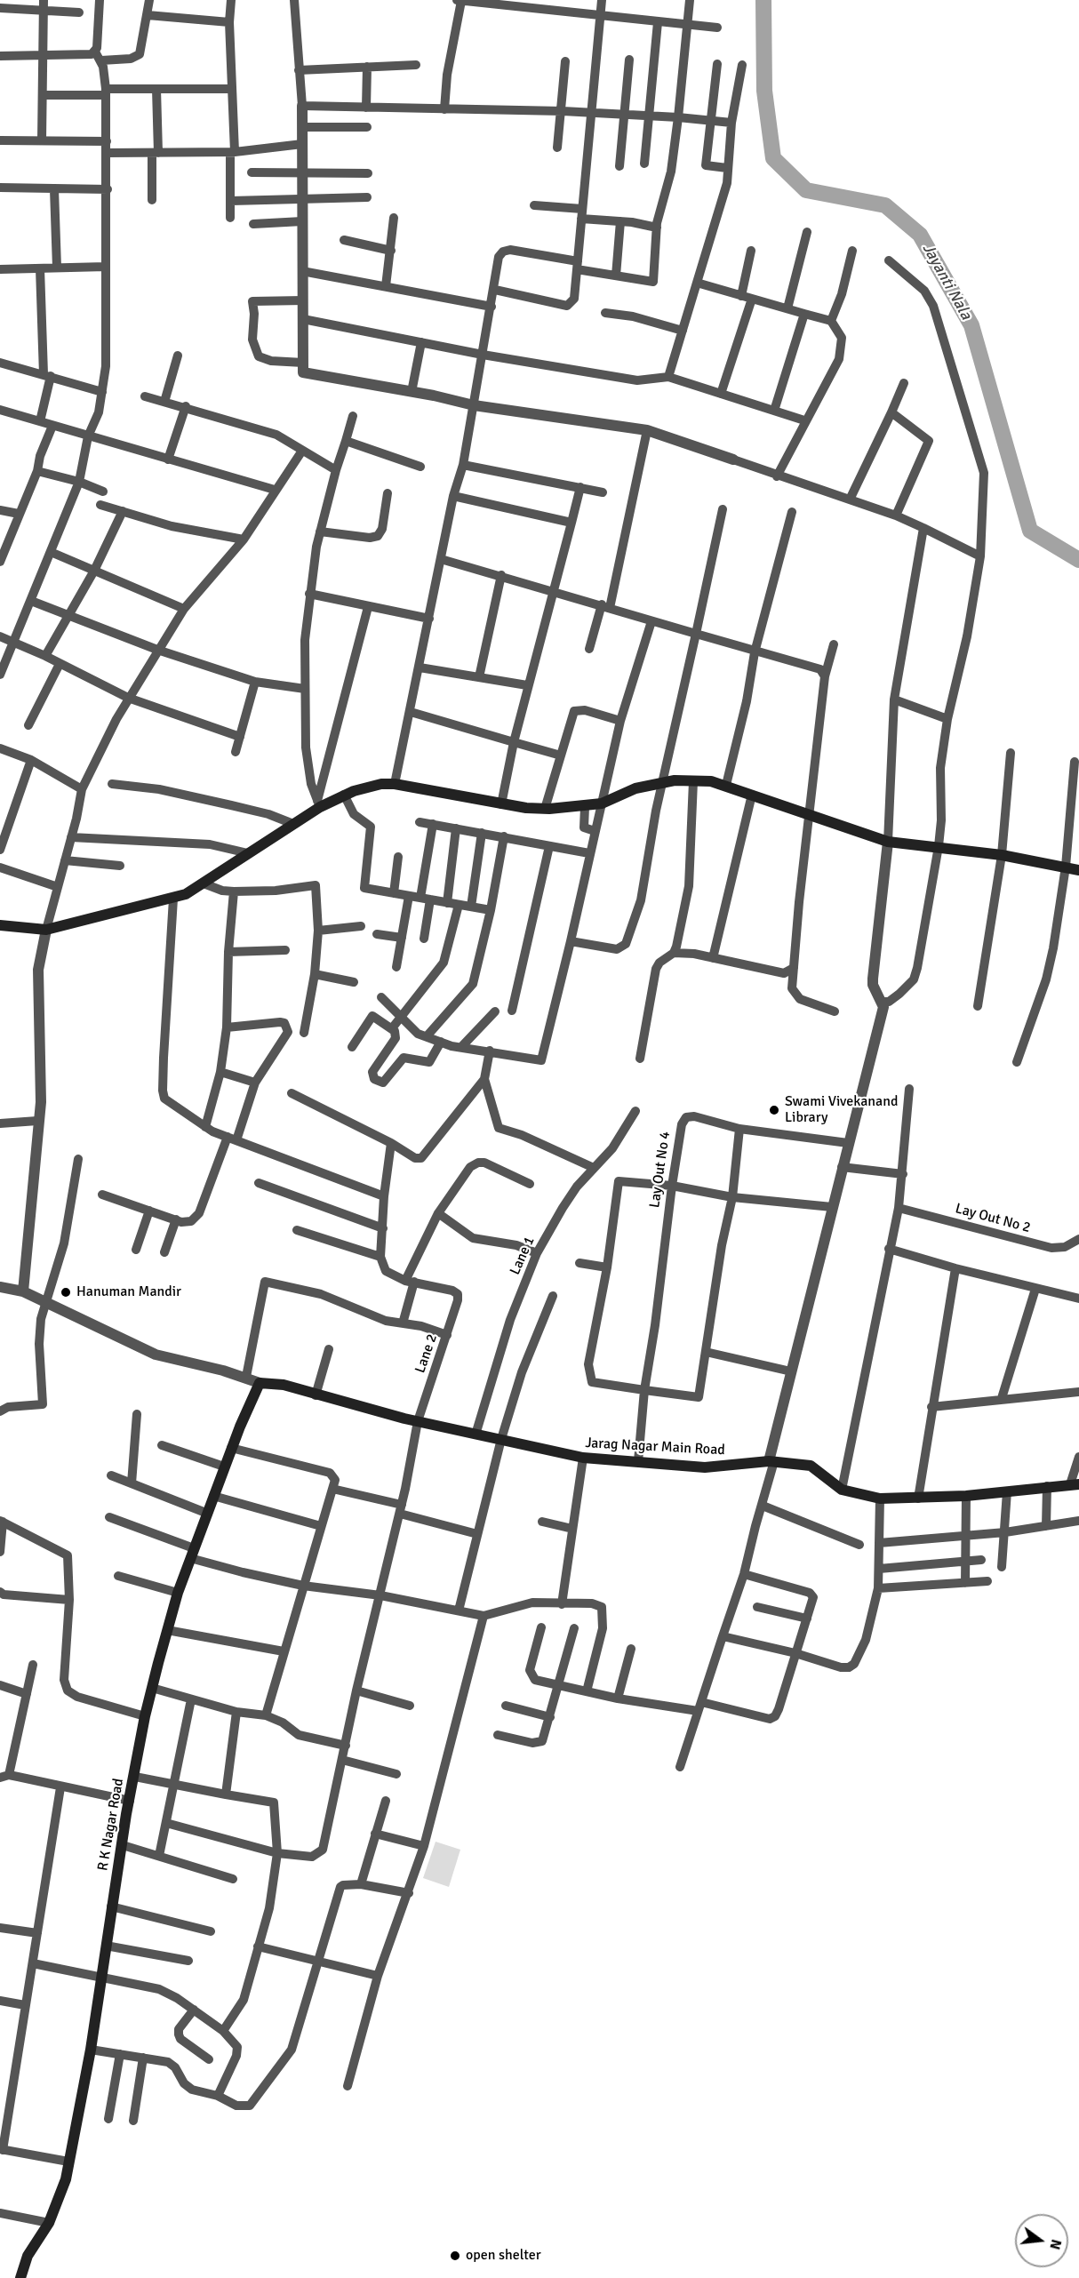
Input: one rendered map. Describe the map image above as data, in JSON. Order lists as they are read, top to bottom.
{
  "streets": {
    "main road": ["Jarag Nagar Main Road", "R K Nagar Road"],
    "street": [
      "Lay Out No 4",
      "Lay Out No 2",
      "Lane 1",
      "Lane 2"
    ]
  },
  "crossings": [
    ["Lay Out No 4", "Jarag Nagar Main Road"],
    ["Lane 1", "Jarag Nagar Main Road"],
    ["Lane 2", "Jarag Nagar Main Road"],
    ["Jarag Nagar Main Road", "R K Nagar Road"]
  ],
  "water": ["Jayanti Nala"],
  "places": ["Swami Vivekanand Library", "Hanuman Mandir", "open shelter"],
  "north": "right"
}
